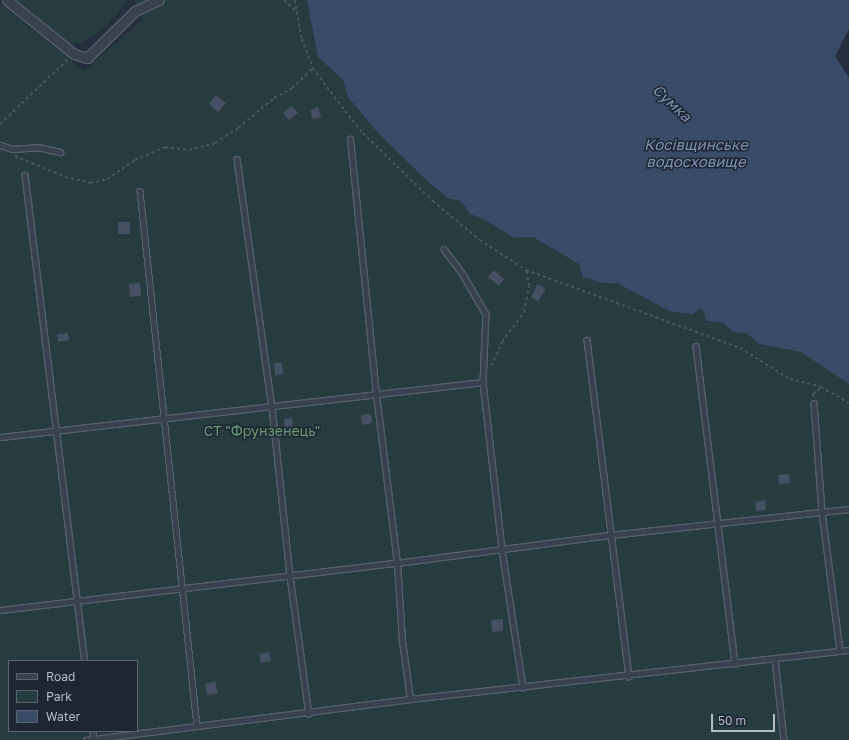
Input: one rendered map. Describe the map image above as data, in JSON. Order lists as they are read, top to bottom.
{
  "water": ["Сумка", "Косівщинське водосховище"],
  "parks": ["СТ \"Фрунзенець\""],
  "legend": ["Road", "Park", "Water"],
  "scale_bar": "50 m"
}
